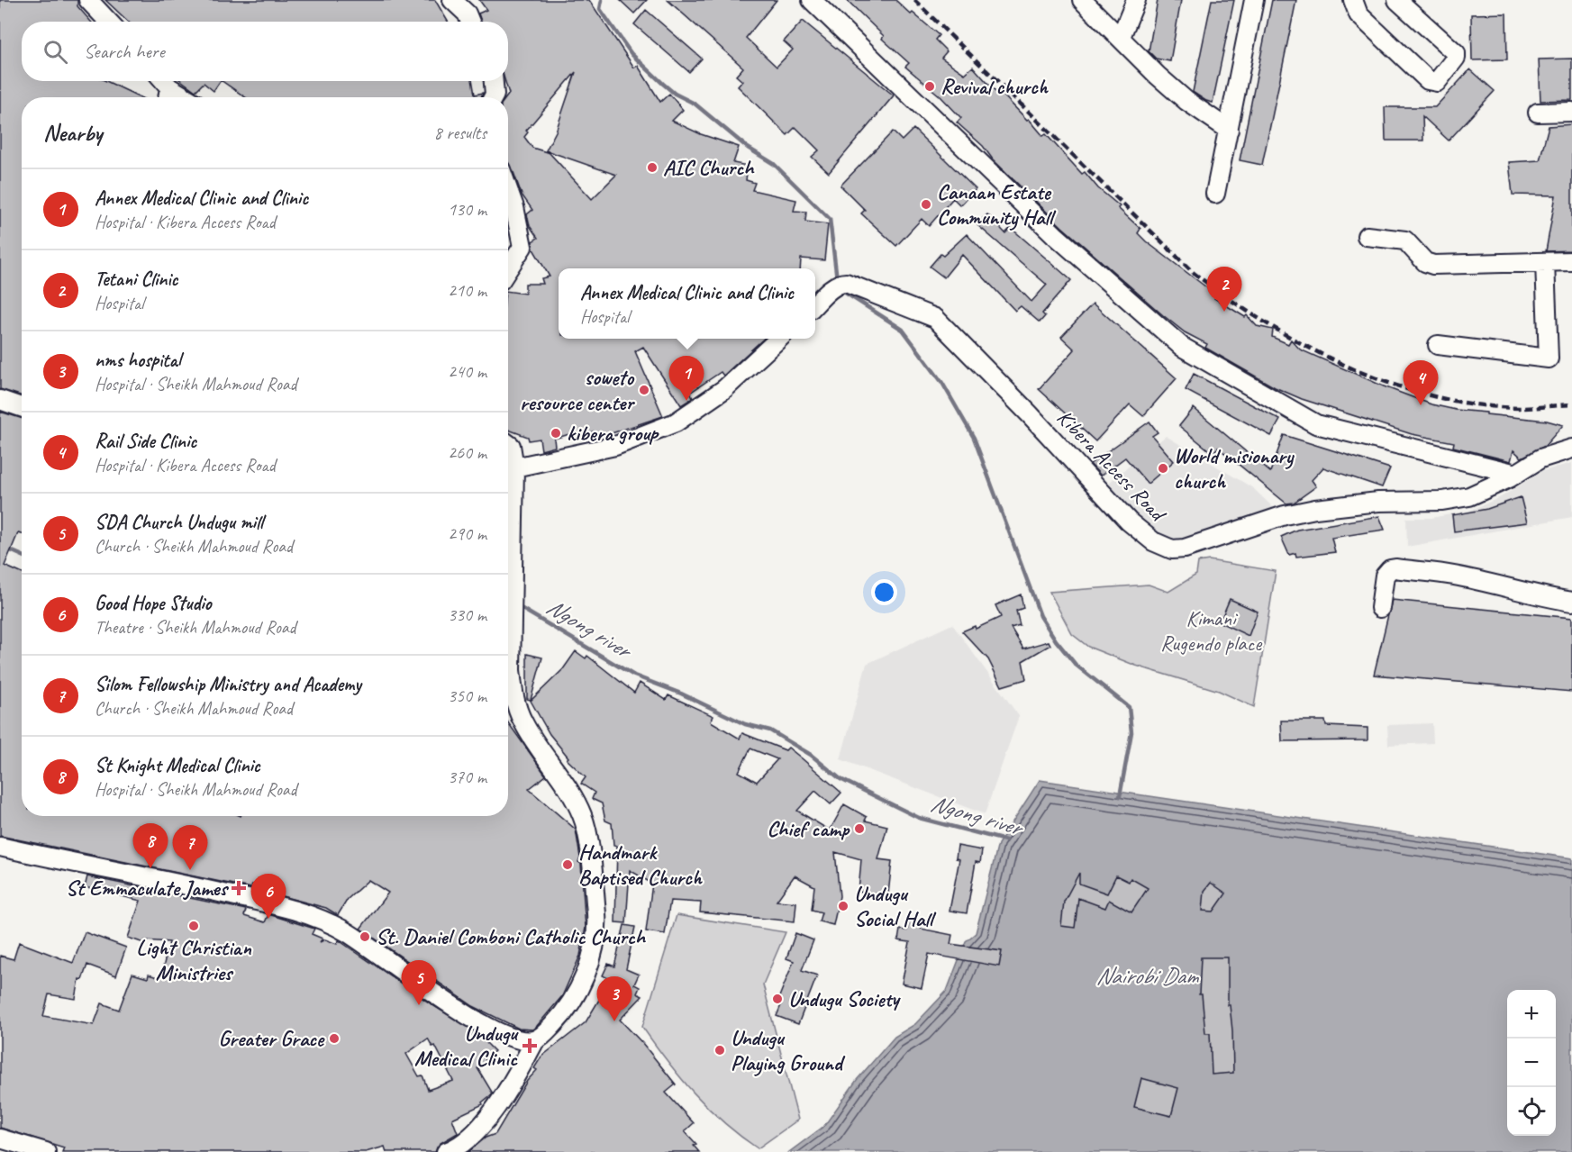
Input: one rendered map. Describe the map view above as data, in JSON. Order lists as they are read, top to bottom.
{
  "streets": {
    "street": ["Kibera Access Road"]
  },
  "water": ["Ngong river", "Nairobi Dam"],
  "parks": ["Kimani Rugendo place"],
  "places": {
    "other": [
      "Revival church",
      "AIC Church",
      "Canaan Estate Community Hall",
      "soweto resource center",
      "kibera group",
      "World misionary church",
      "Chief camp",
      "Handmark Baptised Church",
      "Undugu Social Hall",
      "Light Christian Ministries",
      "St. Daniel Comboni Catholic Church",
      "Undugu Society",
      "Greater Grace",
      "Undugu Playing Ground"
    ],
    "health": ["St Emmaculate James", "Undugu Medical Clinic"]
  },
  "page": {
    "search": "Search here",
    "heading": ["Nearby", "8 results"],
    "list": [
      {
        "mark": "1",
        "name": "Annex Medical Clinic and Clinic",
        "note": "Hospital · Kibera Access Road",
        "value": "130 m"
      },
      {
        "mark": "2",
        "name": "Tetani Clinic",
        "note": "Hospital",
        "value": "210 m"
      },
      {
        "mark": "3",
        "name": "nms hospital",
        "note": "Hospital · Sheikh Mahmoud Road",
        "value": "240 m"
      },
      {
        "mark": "4",
        "name": "Rail Side Clinic",
        "note": "Hospital · Kibera Access Road",
        "value": "260 m"
      },
      {
        "mark": "5",
        "name": "SDA Church Undugu mill",
        "note": "Church · Sheikh Mahmoud Road",
        "value": "290 m"
      },
      {
        "mark": "6",
        "name": "Good Hope Studio",
        "note": "Theatre · Sheikh Mahmoud Road",
        "value": "330 m"
      },
      {
        "mark": "7",
        "name": "Silom Fellowship Ministry and Academy",
        "note": "Church · Sheikh Mahmoud Road",
        "value": "350 m"
      },
      {
        "mark": "8",
        "name": "St Knight Medical Clinic",
        "note": "Hospital · Sheikh Mahmoud Road",
        "value": "370 m"
      }
    ],
    "pins": [
      "2",
      "1",
      "4",
      "8",
      "7",
      "6",
      "5",
      "3"
    ],
    "popup": ["Annex Medical Clinic and Clinic", "Hospital"],
    "map_buttons": ["+", "−"]
  }
}
